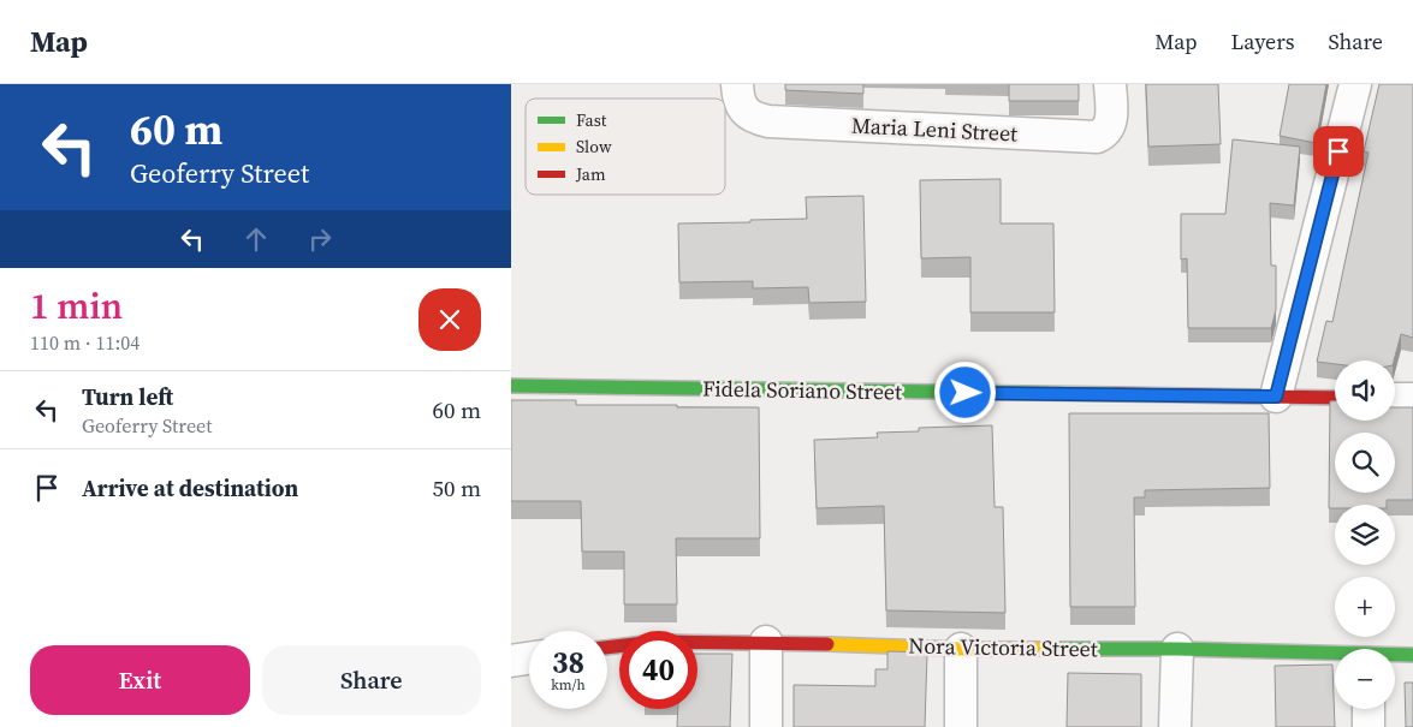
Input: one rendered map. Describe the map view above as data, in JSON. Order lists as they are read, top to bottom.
{
  "streets": {
    "street": ["Maria Leni Street", "Fidela Soriano Street", "Nora Victoria Street"]
  },
  "legend": ["Fast", "Slow", "Jam"],
  "page": {
    "header": "Map",
    "nav": ["Map", "Layers", "Share"],
    "turn": ["60 m", "Geoferry Street"],
    "heading": ["1 min", "110 m · 11:04"],
    "map_buttons": ["+", "−"],
    "list": [
      {
        "name": "Turn left",
        "note": "Geoferry Street",
        "value": "60 m"
      },
      {
        "name": "Arrive at destination",
        "value": "50 m"
      }
    ],
    "speed": "38 km/h",
    "limit": "40",
    "buttons": ["Exit", "Share"]
  }
}
